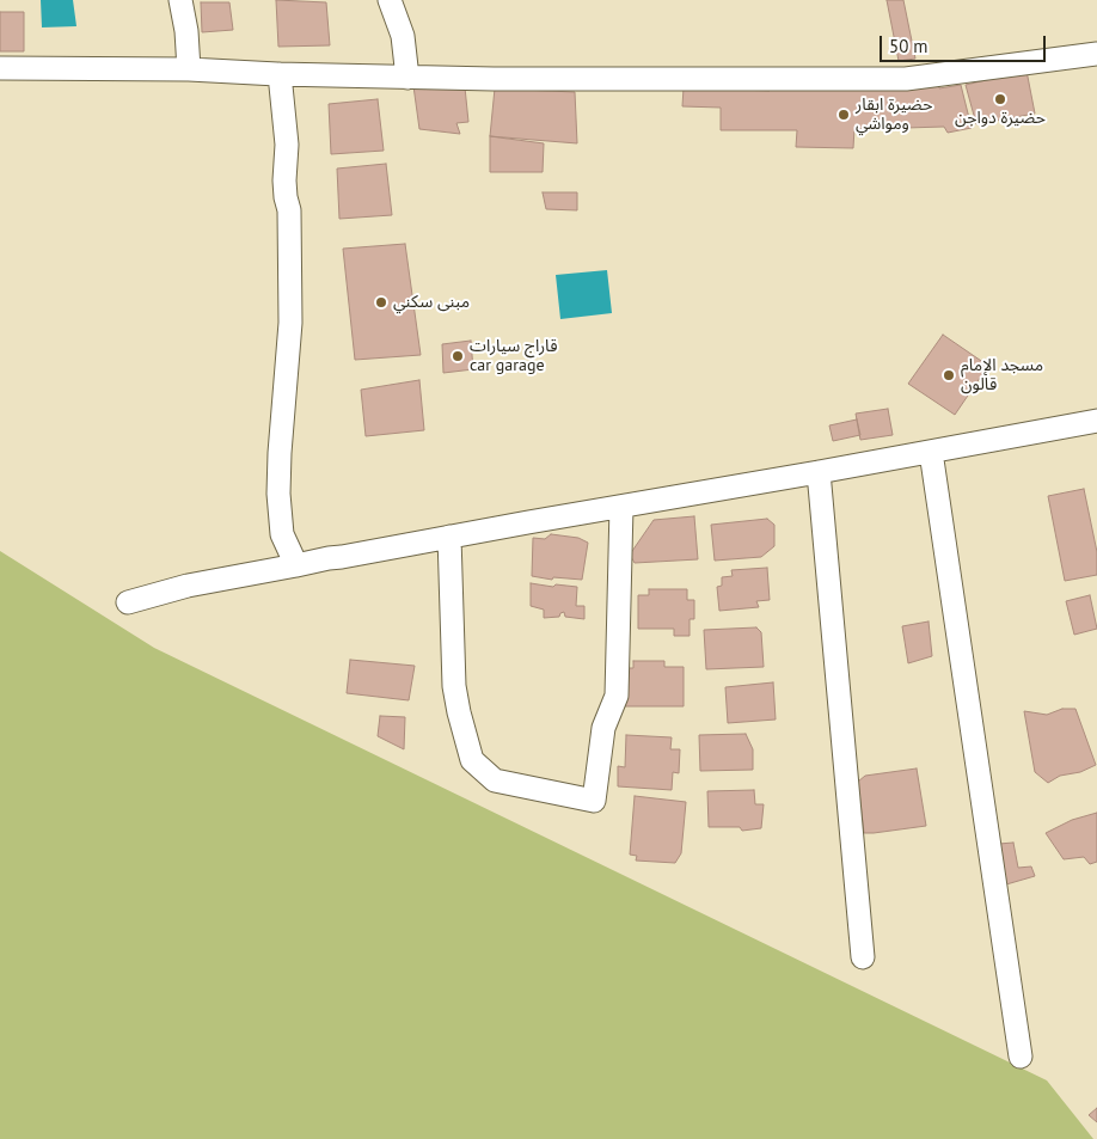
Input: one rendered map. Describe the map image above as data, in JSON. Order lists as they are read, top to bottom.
{
  "places": [
    "حضيرة دواجن",
    "حضيرة ابقار ومواشي",
    "مبنى سكني",
    "قاراج سيارات car garage",
    "مسجد الإمام قالون"
  ],
  "scale_bar": "50 m"
}
